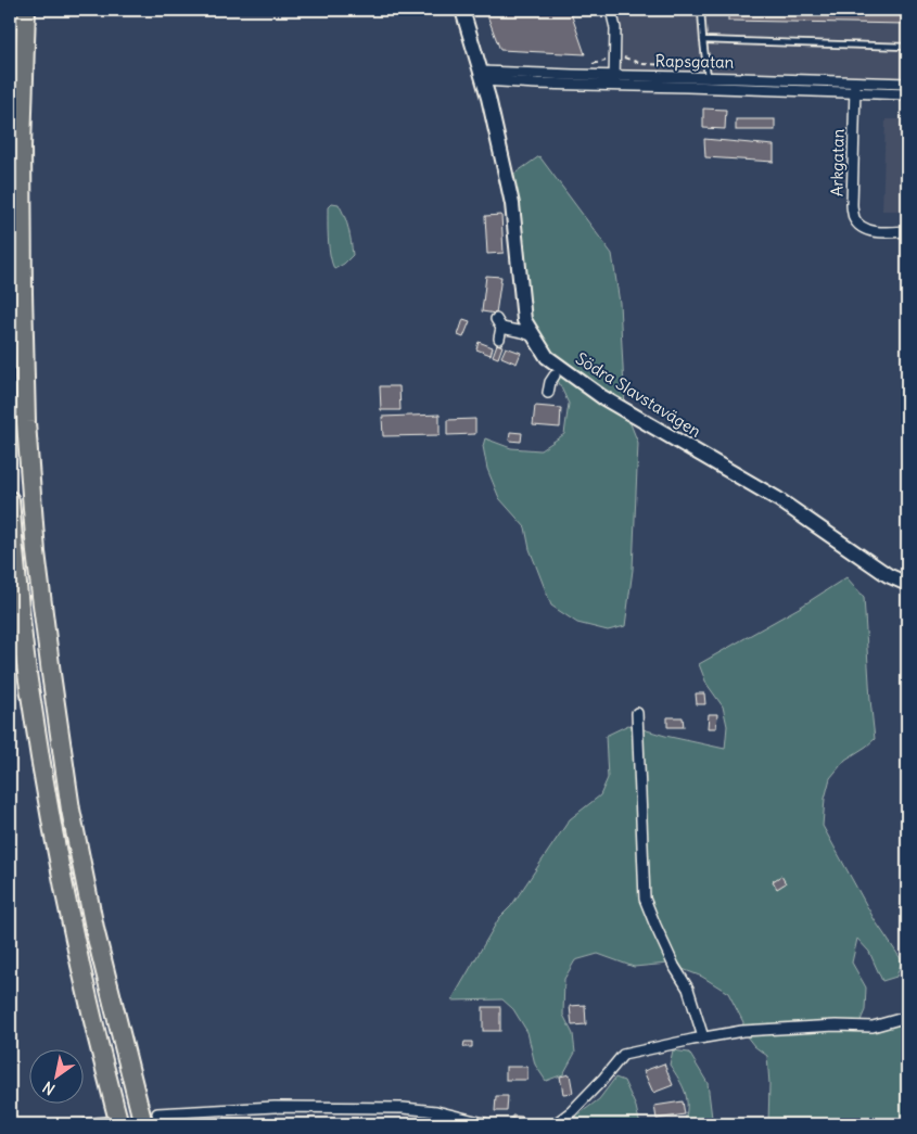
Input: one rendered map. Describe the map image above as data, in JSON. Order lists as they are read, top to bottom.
{
  "streets": {
    "street": ["Rapsgatan", "Arkgatan", "Södra Slavstavägen"]
  },
  "crossings": [
    ["Rapsgatan", "Arkgatan"],
    ["Rapsgatan", "Södra Slavstavägen"]
  ],
  "north": "bottom left"
}
